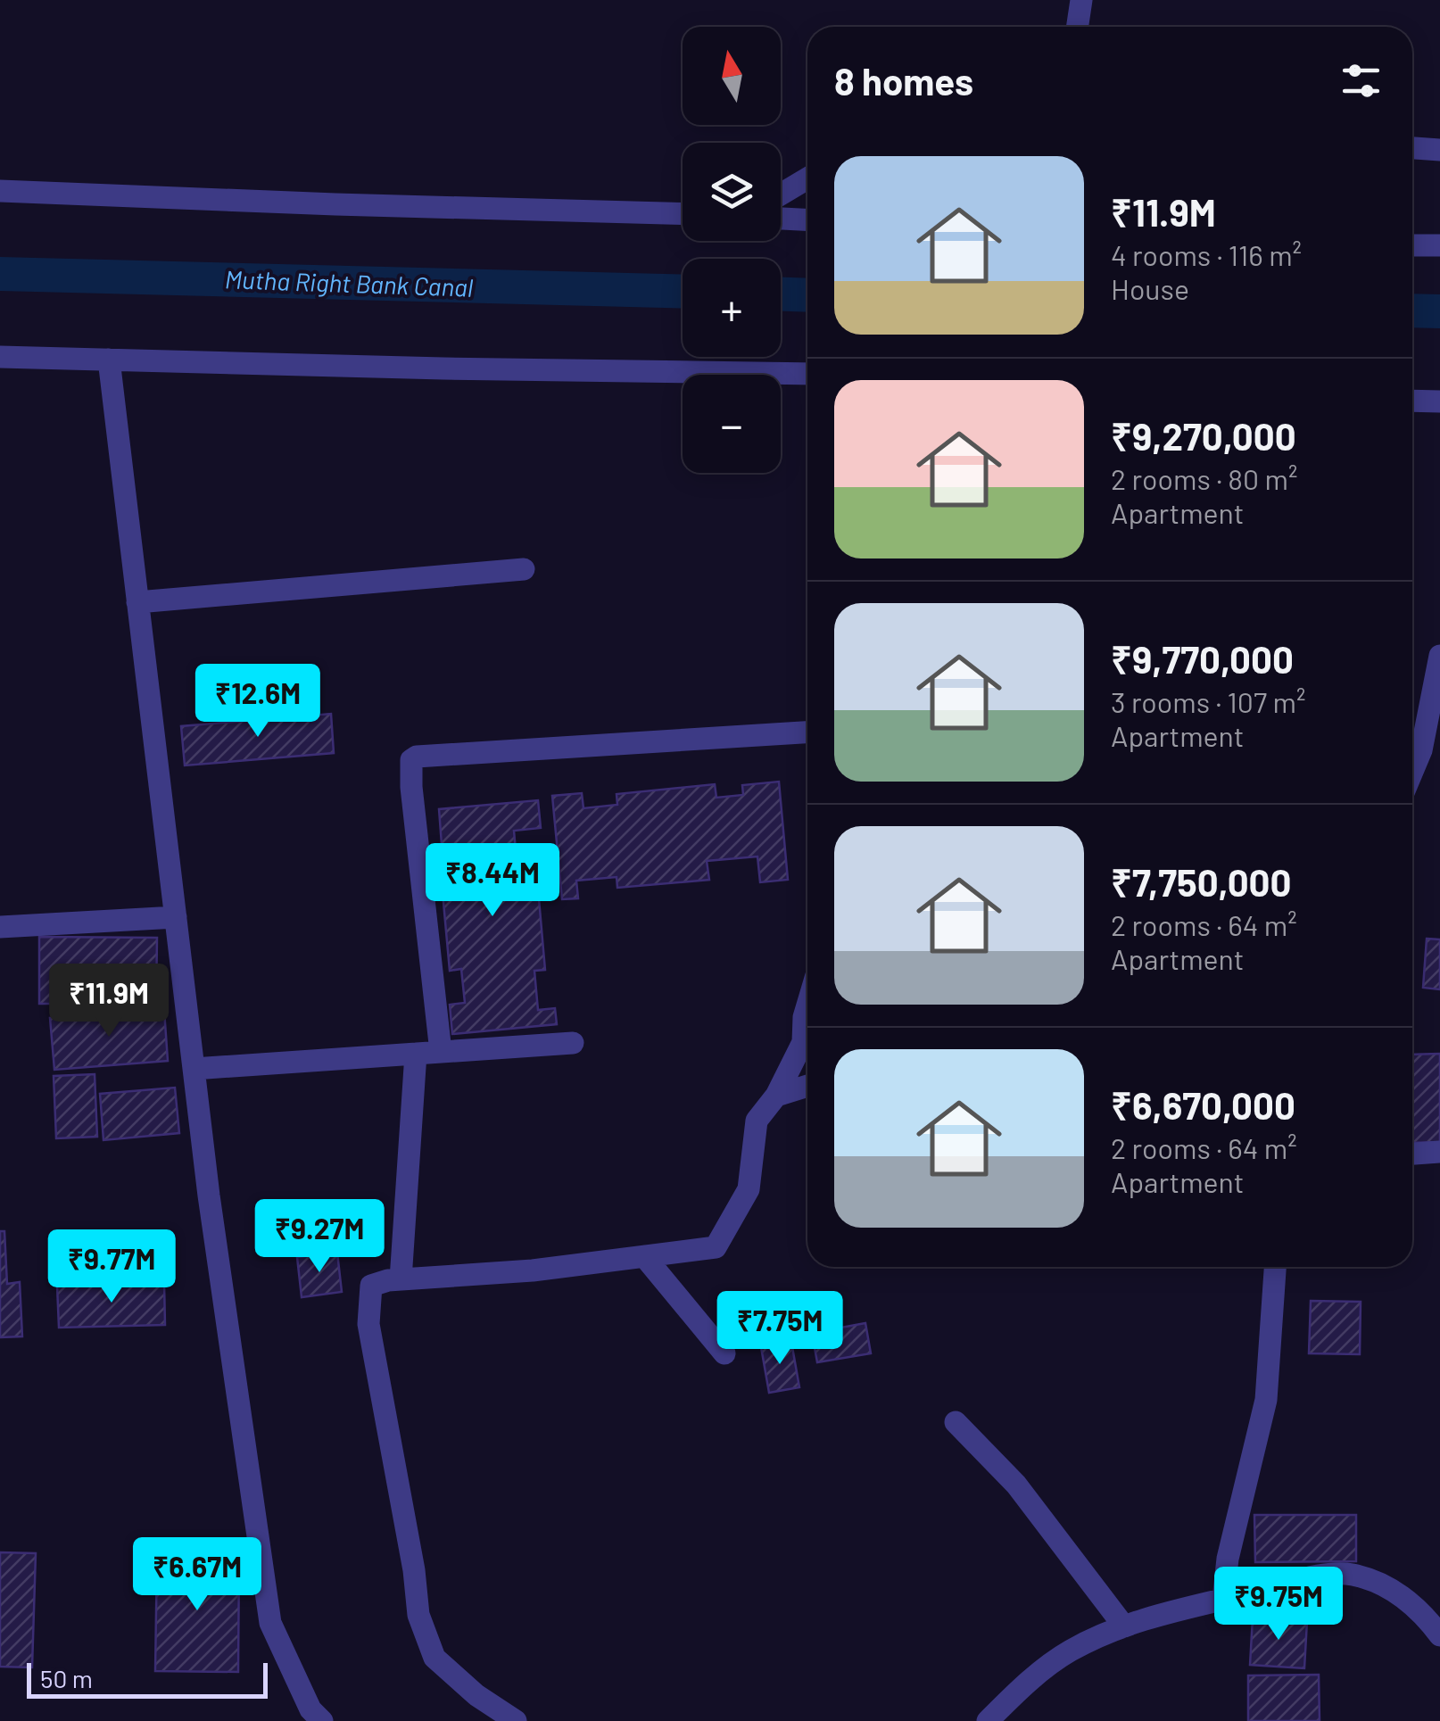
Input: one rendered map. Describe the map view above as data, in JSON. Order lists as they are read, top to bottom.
{
  "water": ["Mutha Right Bank Canal"],
  "scale_bar": "50 m",
  "north": "top",
  "page": {
    "map_buttons": ["+", "−"],
    "heading": "8 homes",
    "list": [
      {
        "name": "₹11.9M",
        "note": "4 rooms · 116 m² · House"
      },
      {
        "name": "₹9,270,000",
        "note": "2 rooms · 80 m² · Apartment"
      },
      {
        "name": "₹9,770,000",
        "note": "3 rooms · 107 m² · Apartment"
      },
      {
        "name": "₹7,750,000",
        "note": "2 rooms · 64 m² · Apartment"
      },
      {
        "name": "₹6,670,000",
        "note": "2 rooms · 64 m² · Apartment"
      }
    ],
    "price": [
      "₹12.6M",
      "₹8.44M",
      "₹11.9M",
      "₹9.27M",
      "₹9.77M",
      "₹7.75M",
      "₹6.67M",
      "₹9.75M"
    ],
    "scale": "50 m"
  }
}
